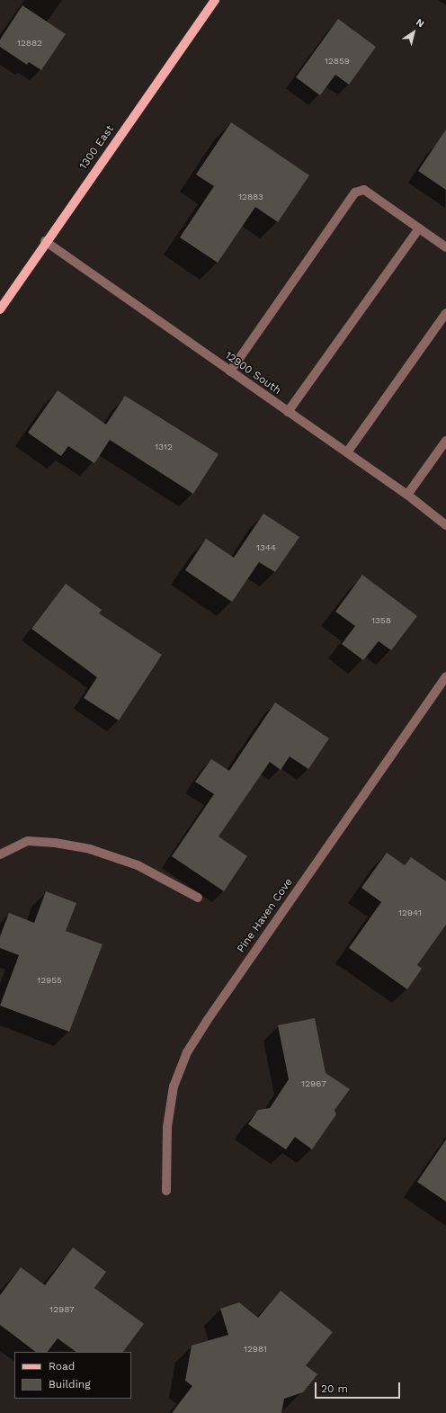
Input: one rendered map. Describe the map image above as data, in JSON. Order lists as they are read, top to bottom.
{
  "streets": {
    "main road": ["1300 East"],
    "street": ["12900 South", "Pine Haven Cove"]
  },
  "crossings": [
    ["1300 East", "12900 South"]
  ],
  "house_numbers": [
    "12882",
    "12859",
    "12883",
    "1312",
    "1344",
    "1358",
    "12941",
    "12955",
    "12967",
    "12987",
    "12981"
  ],
  "legend": ["Road", "Building"],
  "scale_bar": "20 m",
  "north": "top right"
}
